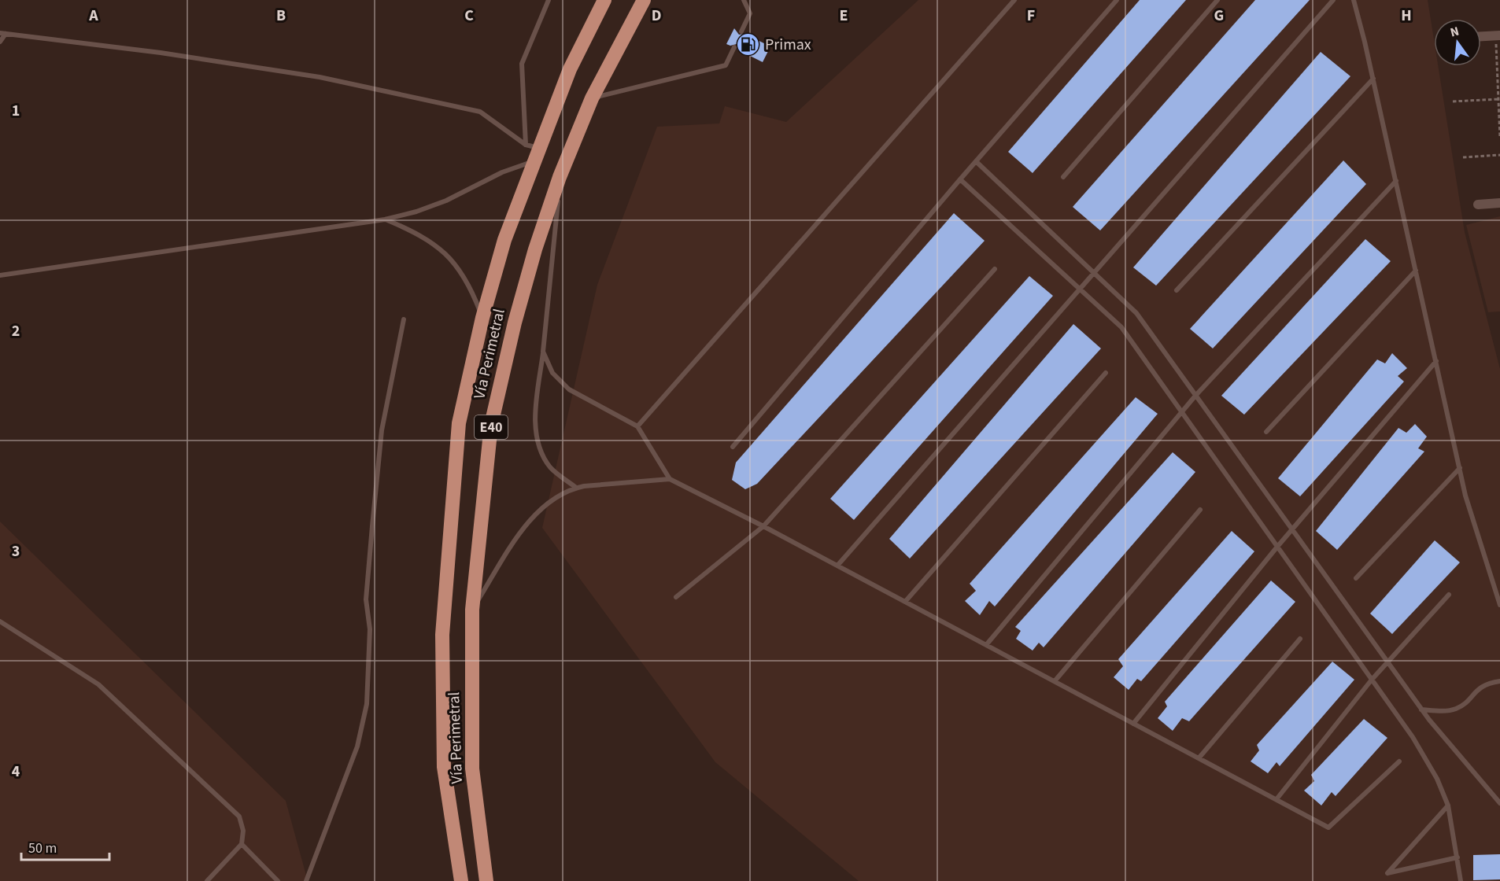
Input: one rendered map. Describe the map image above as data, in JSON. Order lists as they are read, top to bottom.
{
  "streets": {
    "highway": ["Vía Perimetral", "E40"]
  },
  "places": {
    "fuel station": ["Primax"]
  },
  "scale_bar": "50 m",
  "north": "top",
  "grid": {
    "columns": [
      "A",
      "B",
      "C",
      "D",
      "E",
      "F",
      "G",
      "H"
    ],
    "rows": [
      "1",
      "2",
      "3",
      "4"
    ]
  }
}
